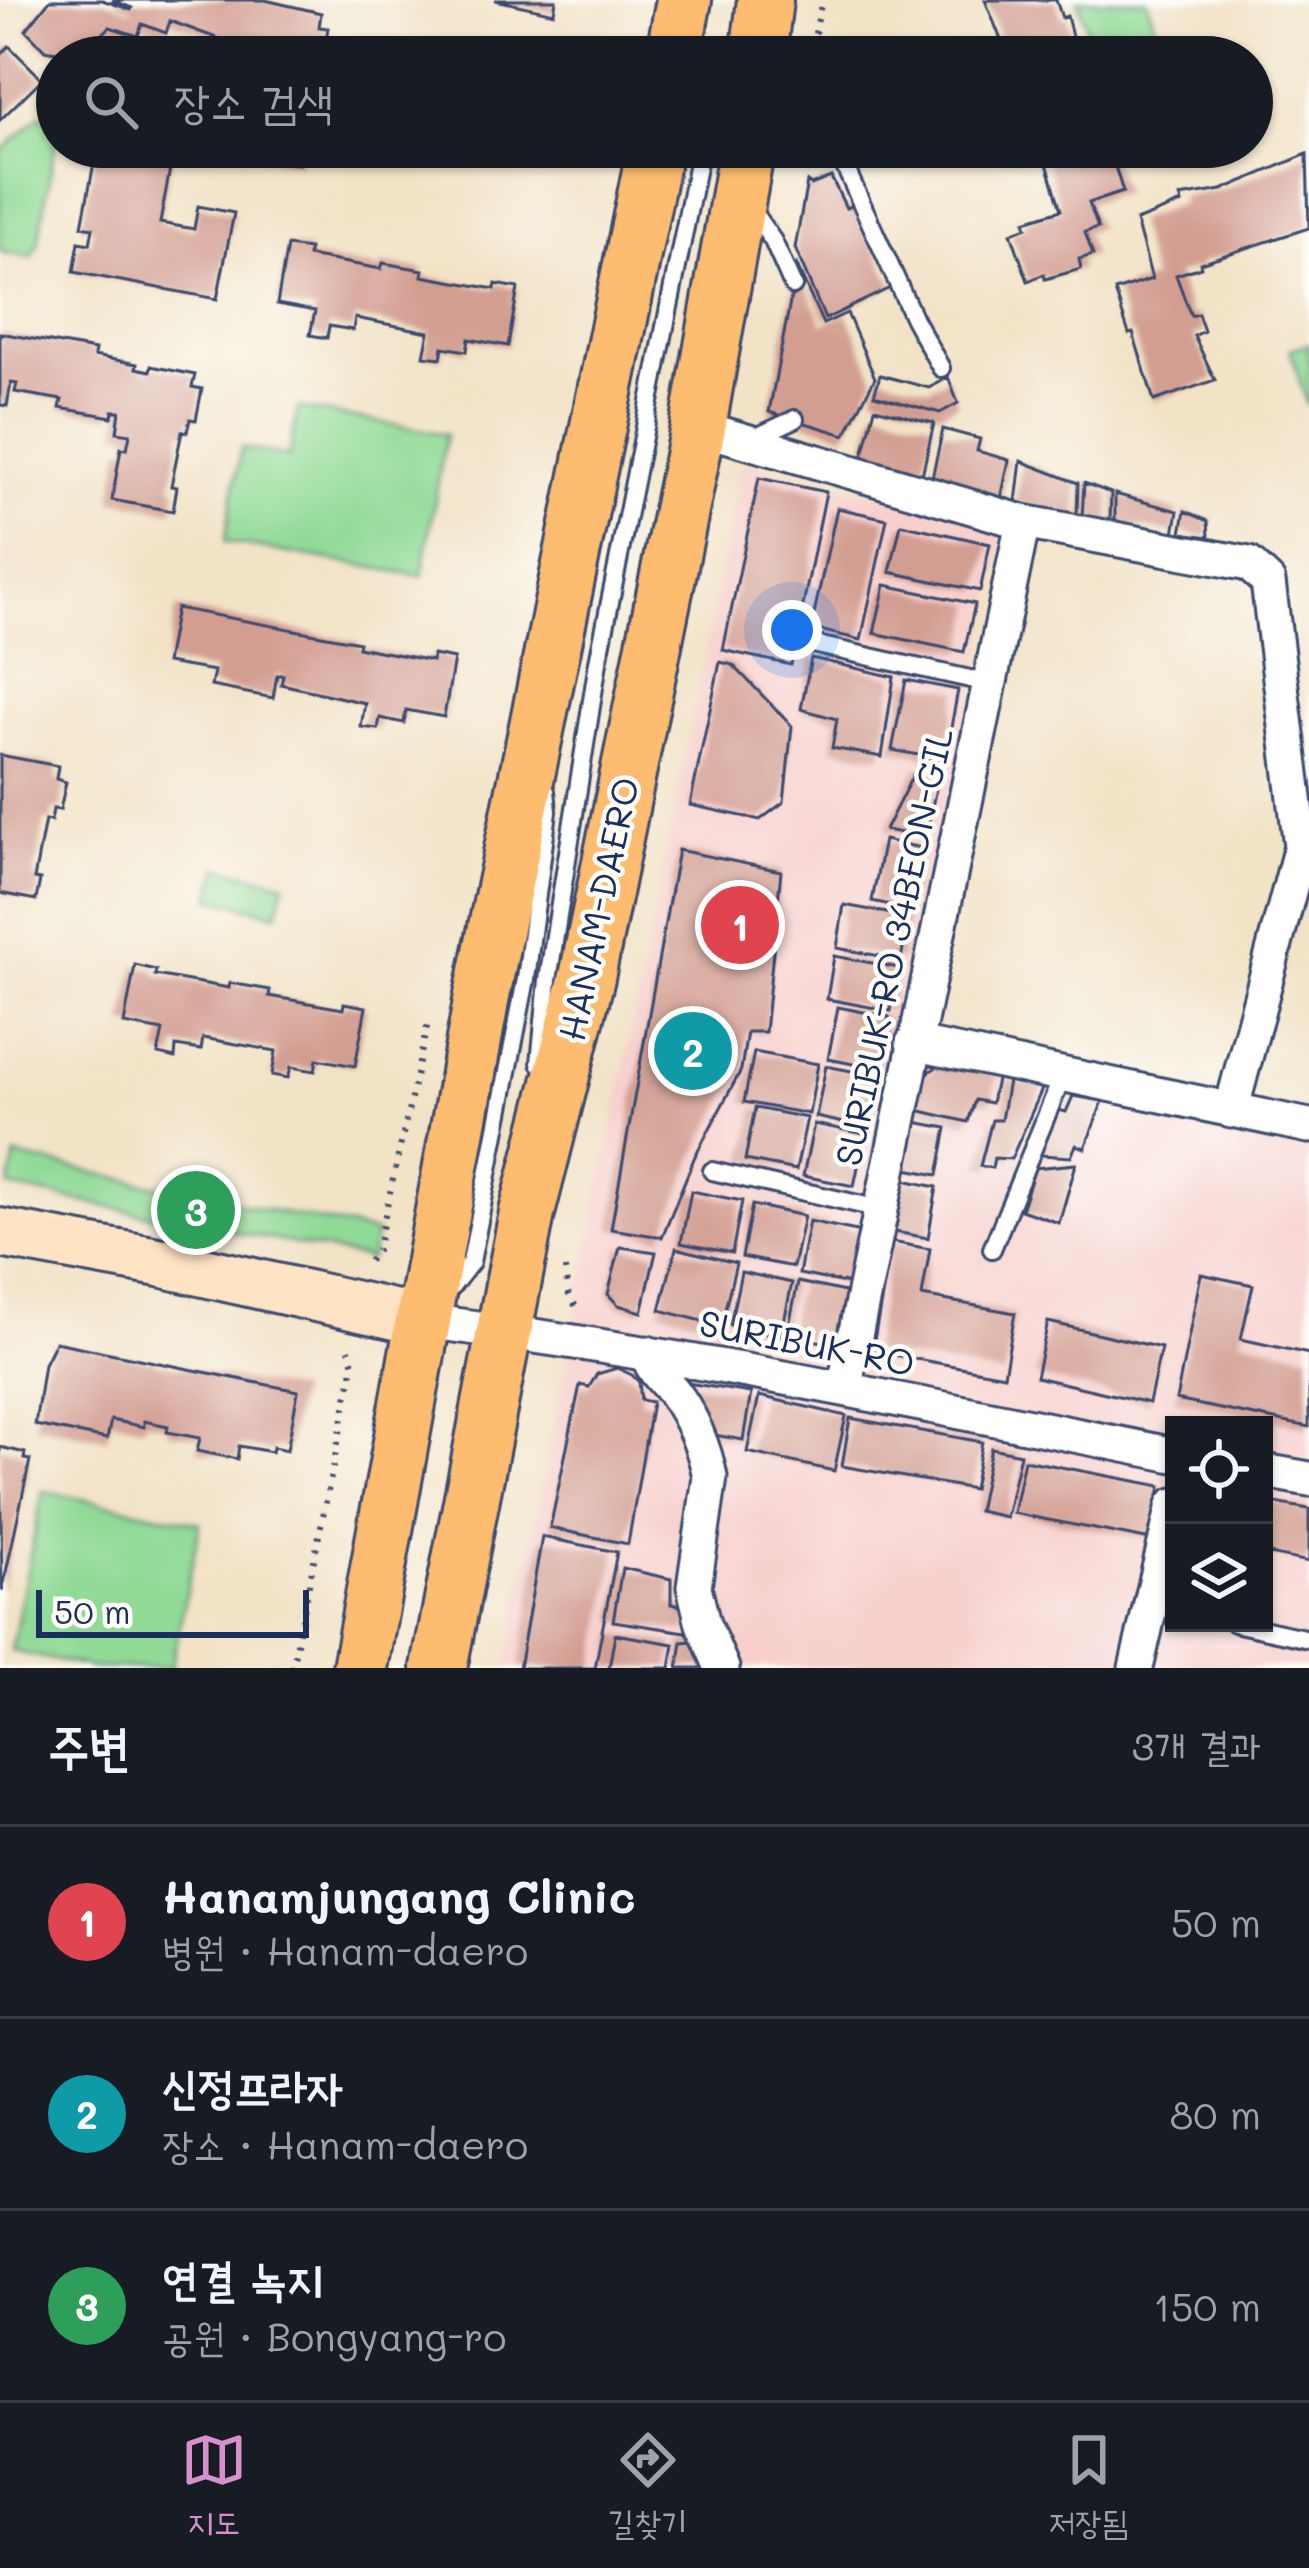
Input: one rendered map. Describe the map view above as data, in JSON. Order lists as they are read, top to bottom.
{
  "streets": {
    "main road": ["HANAM-DAERO"],
    "street": ["SURIBUK-RO 34BEON-GIL", "SURIBUK-RO"]
  },
  "crossings": [
    ["HANAM-DAERO", "SURIBUK-RO"],
    ["SURIBUK-RO 34BEON-GIL", "SURIBUK-RO"]
  ],
  "scale_bar": "50 m",
  "page": {
    "search": "장소 검색",
    "pins": ["1", "2", "3"],
    "scale": "50 m",
    "heading": ["주변", "3개 결과"],
    "list": [
      {
        "mark": "1",
        "name": "Hanamjungang Clinic",
        "note": "병원 · Hanam-daero",
        "value": "50 m"
      },
      {
        "mark": "2",
        "name": "신정프라자",
        "note": "장소 · Hanam-daero",
        "value": "80 m"
      },
      {
        "mark": "3",
        "name": "연결 녹지",
        "note": "공원 · Bongyang-ro",
        "value": "150 m"
      }
    ],
    "nav": ["지도", "길찾기", "저장됨"]
  }
}
